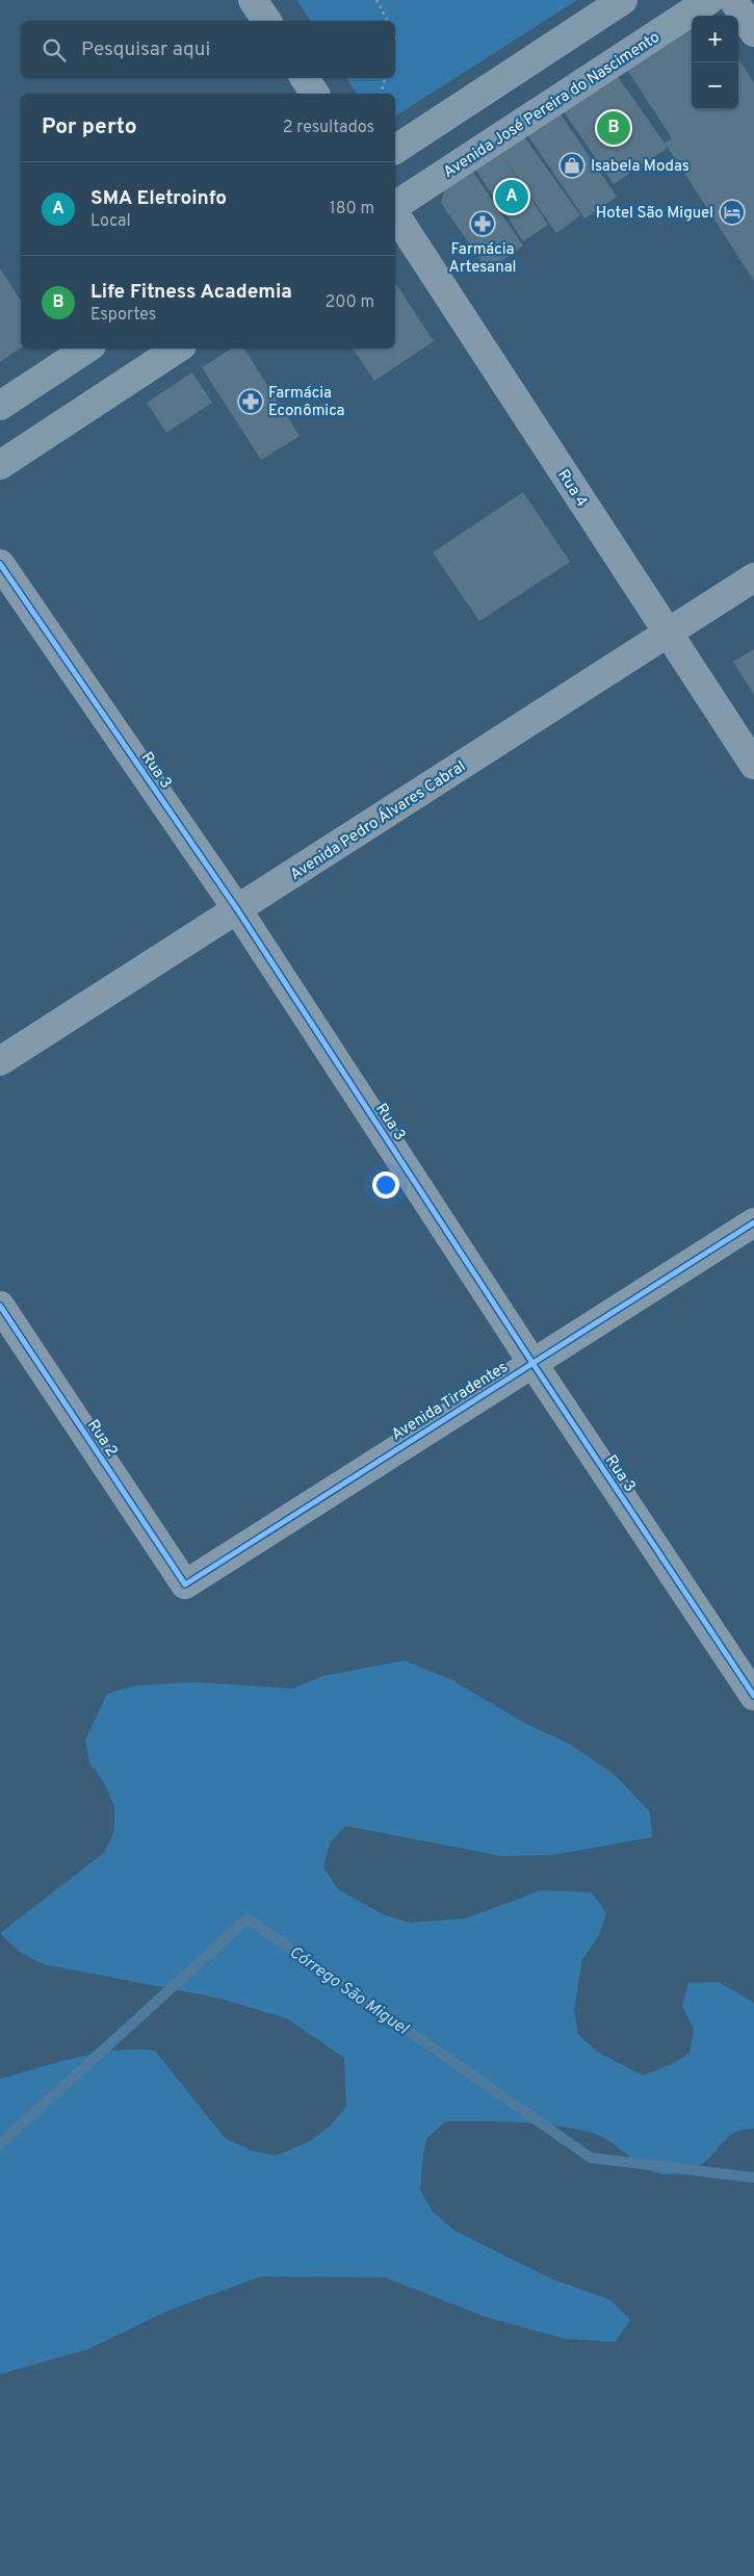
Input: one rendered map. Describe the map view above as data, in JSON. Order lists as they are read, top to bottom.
{
  "streets": {
    "main road": ["Avenida José Pereira do Nascimento"],
    "street": [
      "Rua 4",
      "Rua 3",
      "Avenida Pedro Álvares Cabral",
      "Avenida Tiradentes",
      "Rua 2"
    ]
  },
  "crossings": [
    ["Rua 4", "Avenida Pedro Álvares Cabral"],
    ["Rua 3", "Avenida Pedro Álvares Cabral"],
    ["Rua 3", "Avenida Tiradentes"],
    ["Avenida Tiradentes", "Rua 2"]
  ],
  "water": ["Córrego São Miguel"],
  "places": {
    "shop": ["Isabela Modas"],
    "hotel": ["Hotel São Miguel"],
    "pharmacy": ["Farmácia Artesanal", "Farmácia Econômica"]
  },
  "page": {
    "map_buttons": ["+", "−"],
    "search": "Pesquisar aqui",
    "heading": ["Por perto", "2 resultados"],
    "pins": ["B", "A"],
    "list": [
      {
        "mark": "A",
        "name": "SMA Eletroinfo",
        "note": "Local",
        "value": "180 m"
      },
      {
        "mark": "B",
        "name": "Life Fitness Academia",
        "note": "Esportes",
        "value": "200 m"
      }
    ]
  }
}
